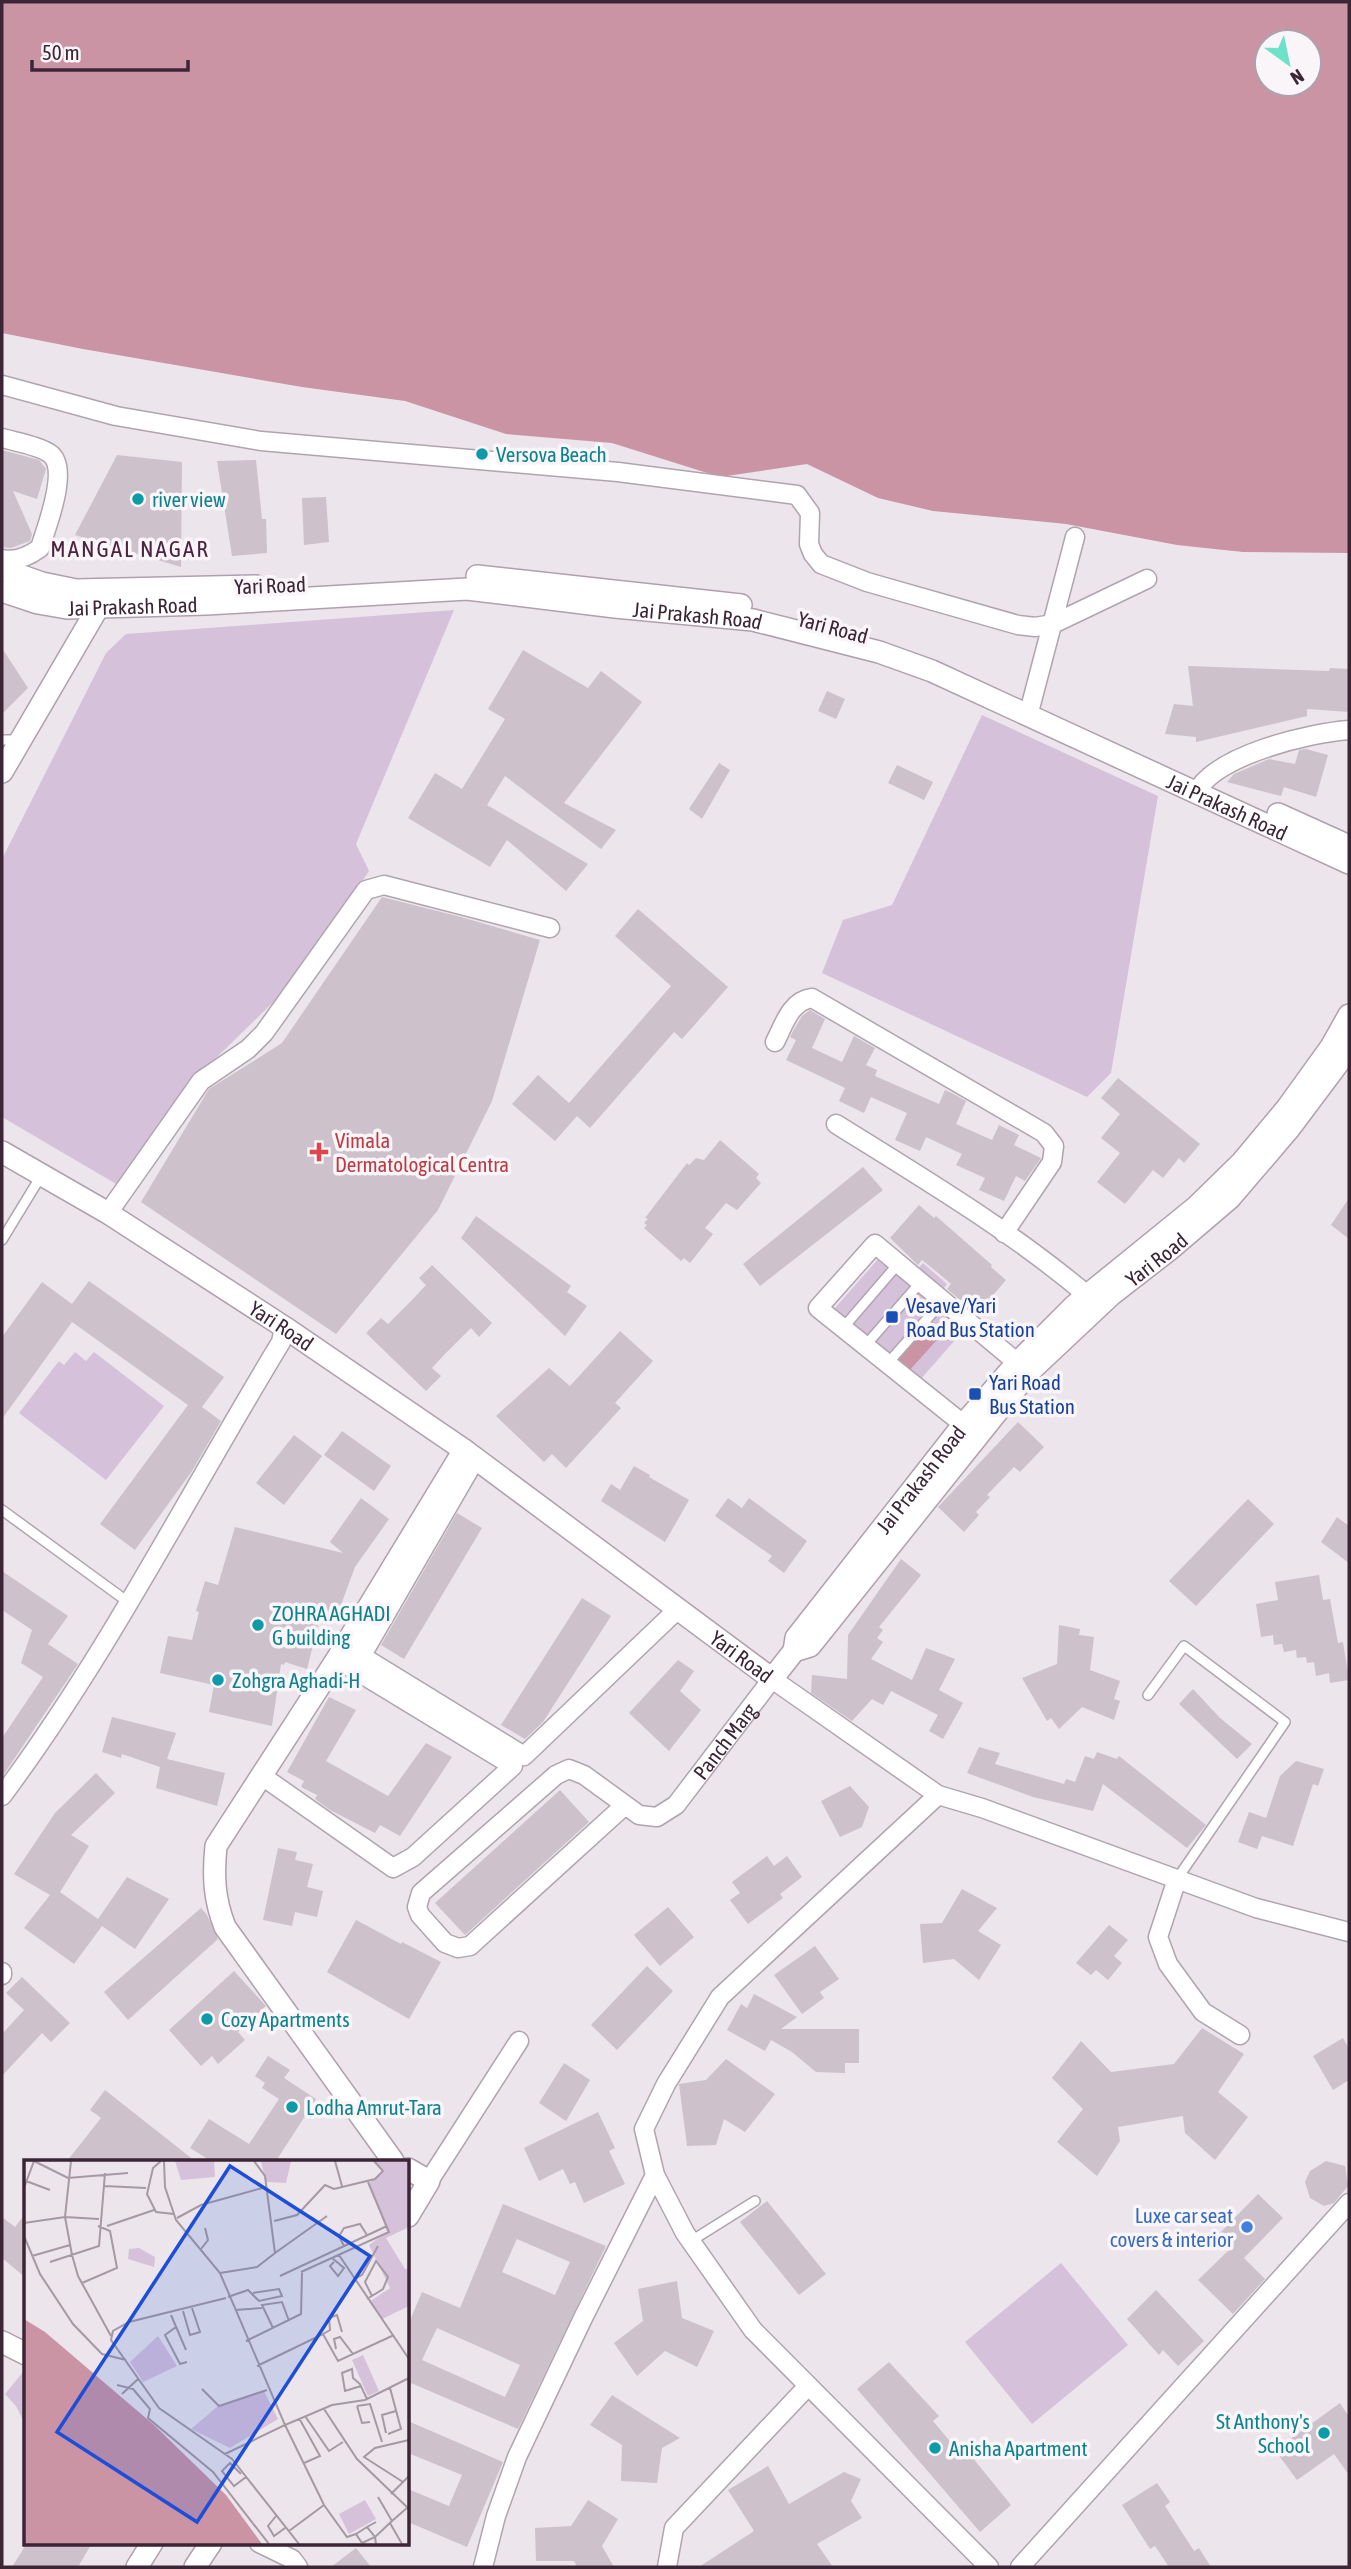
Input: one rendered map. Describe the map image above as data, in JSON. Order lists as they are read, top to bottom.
{
  "streets": {
    "main road": ["Yari Road", "Jai Prakash Road"],
    "street": ["Panch Marg"]
  },
  "crossings": [
    ["Yari Road", "Jai Prakash Road"],
    ["Yari Road", "Panch Marg"]
  ],
  "districts": ["MANGAL NAGAR"],
  "places": {
    "other": [
      "Versova Beach",
      "river view",
      "ZOHRA AGHADI G building",
      "Zohgra Aghadi-H",
      "Cozy Apartments",
      "Lodha Amrut-Tara",
      "Luxe car seat covers & interior",
      "St Anthony's School",
      "Anisha Apartment"
    ],
    "health": ["Vimala Dermatological Centra"],
    "transit": ["Vesave/Yari Road Bus Station", "Yari Road Bus Station"]
  },
  "scale_bar": "50 m",
  "north": "bottom right"
}
